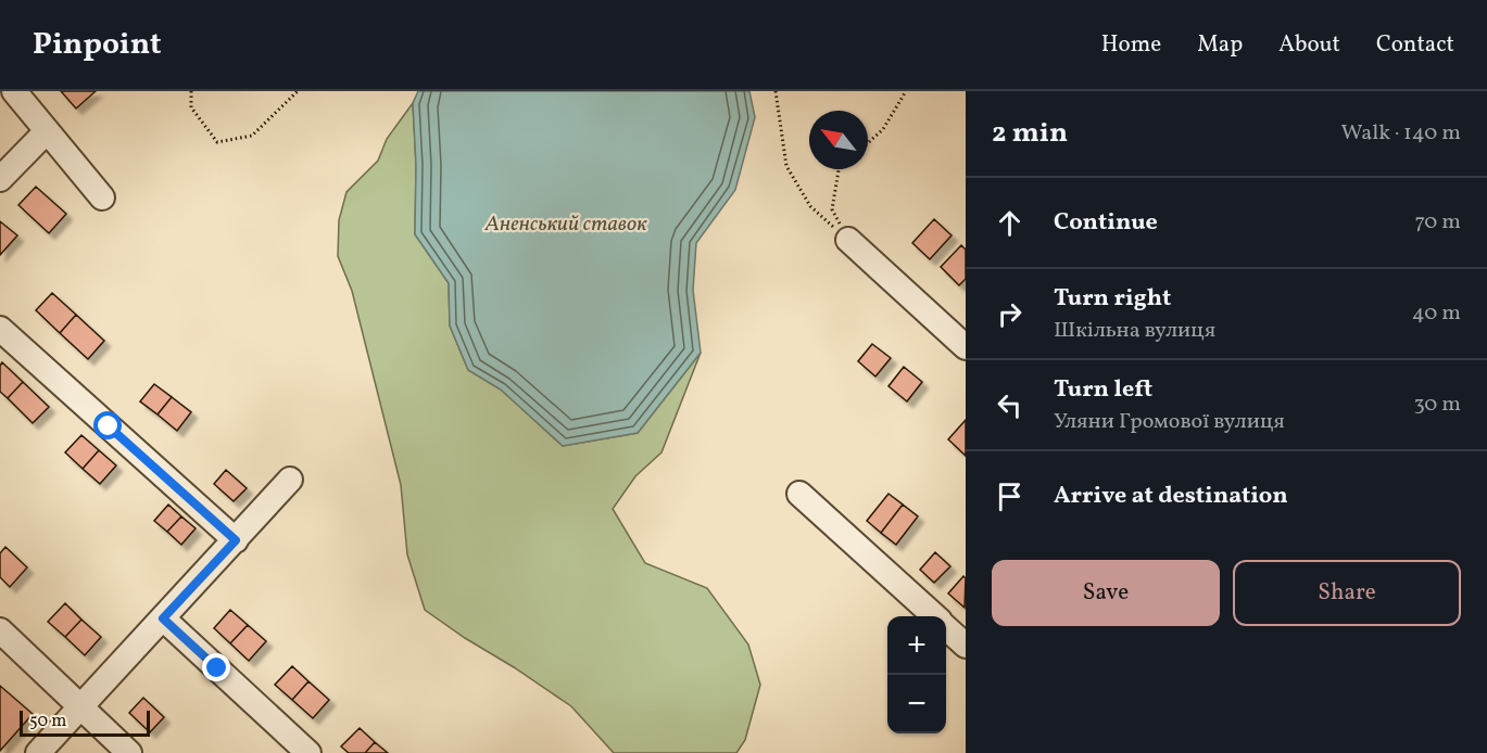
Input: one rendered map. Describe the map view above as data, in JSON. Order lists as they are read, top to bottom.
{
  "water": ["Аненський ставок"],
  "scale_bar": "50 m",
  "north": "top left",
  "page": {
    "header": "Pinpoint",
    "nav": [
      "Home",
      "Map",
      "About",
      "Contact"
    ],
    "heading": ["2 min", "Walk · 140 m"],
    "list": [
      ["Continue", "70 m"],
      ["Turn right", "Шкільна вулиця", "40 m"],
      ["Turn left", "Уляни Громової вулиця", "30 m"],
      "Arrive at destination"
    ],
    "buttons": ["Save", "Share"],
    "map_buttons": ["+", "−"],
    "scale": "50 m"
  }
}
